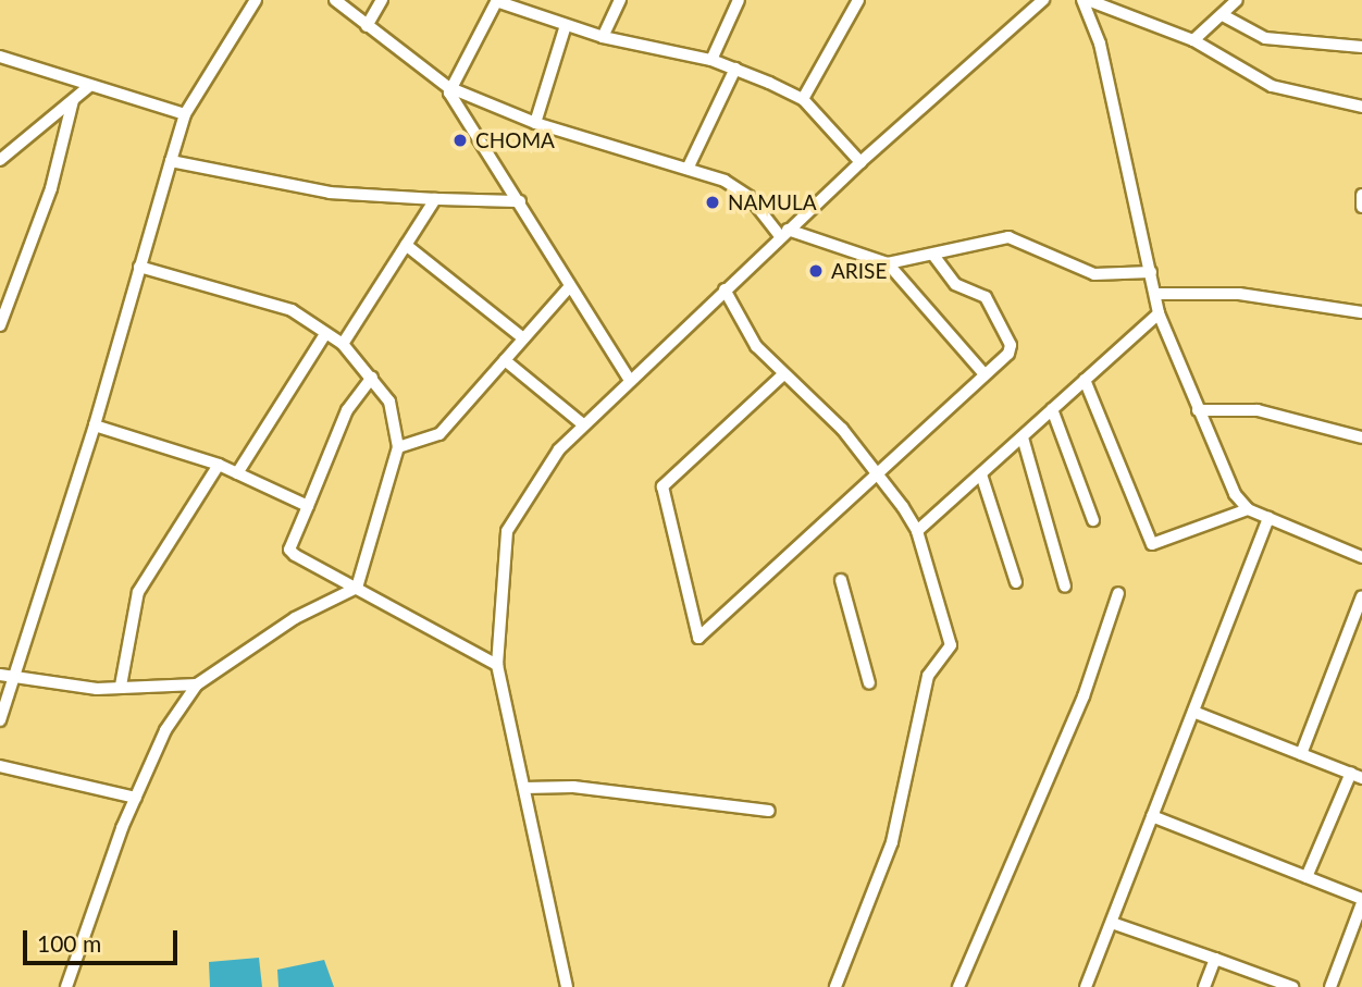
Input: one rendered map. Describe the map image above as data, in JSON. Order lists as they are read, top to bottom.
{
  "places": ["CHOMA", "NAMULA", "ARISE"],
  "scale_bar": "100 m"
}
